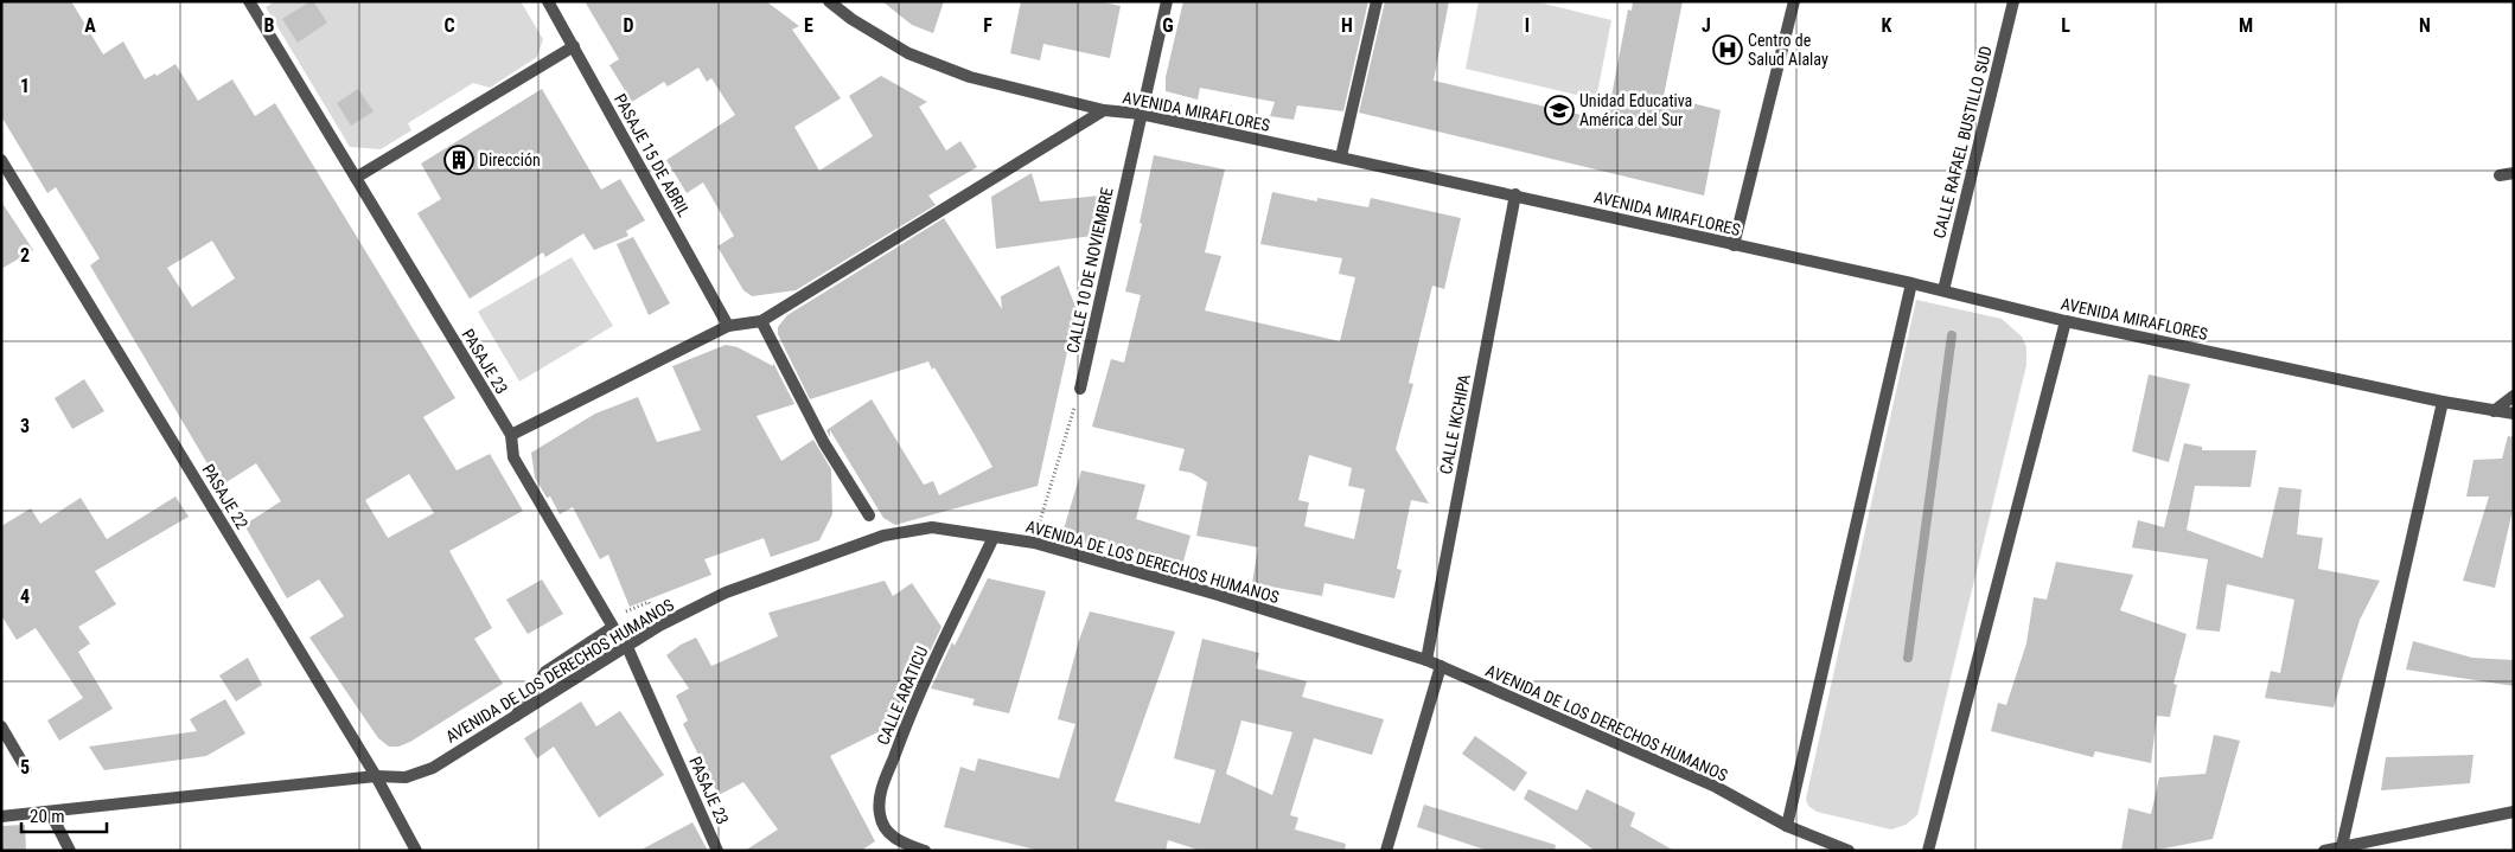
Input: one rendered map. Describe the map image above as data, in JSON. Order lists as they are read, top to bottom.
{
  "streets": {
    "street": [
      "AVENIDA MIRAFLORES",
      "CALLE RAFAEL BUSTILLO SUD",
      "PASAJE 15 DE ABRIL",
      "CALLE 10 DE NOVIEMBRE",
      "PASAJE 23",
      "CALLE IKCHIPA",
      "PASAJE 22",
      "AVENIDA DE LOS DERECHOS HUMANOS",
      "CALLE ARATICU"
    ]
  },
  "crossings": [
    ["AVENIDA MIRAFLORES", "CALLE RAFAEL BUSTILLO SUD"],
    ["AVENIDA MIRAFLORES", "CALLE 10 DE NOVIEMBRE"],
    ["AVENIDA MIRAFLORES", "CALLE IKCHIPA"],
    ["PASAJE 23", "AVENIDA DE LOS DERECHOS HUMANOS"],
    ["CALLE IKCHIPA", "AVENIDA DE LOS DERECHOS HUMANOS"],
    ["PASAJE 22", "AVENIDA DE LOS DERECHOS HUMANOS"],
    ["AVENIDA DE LOS DERECHOS HUMANOS", "CALLE ARATICU"]
  ],
  "places": {
    "hospital": ["Centro de Salud Alalay"],
    "school or university": ["Unidad Educativa América del Sur"],
    "building": ["Dirección"]
  },
  "scale_bar": "20 m",
  "grid": {
    "columns": [
      "A",
      "B",
      "C",
      "D",
      "E",
      "F",
      "G",
      "H",
      "I",
      "J",
      "K",
      "L",
      "M",
      "N"
    ],
    "rows": [
      "1",
      "2",
      "3",
      "4",
      "5"
    ]
  }
}
